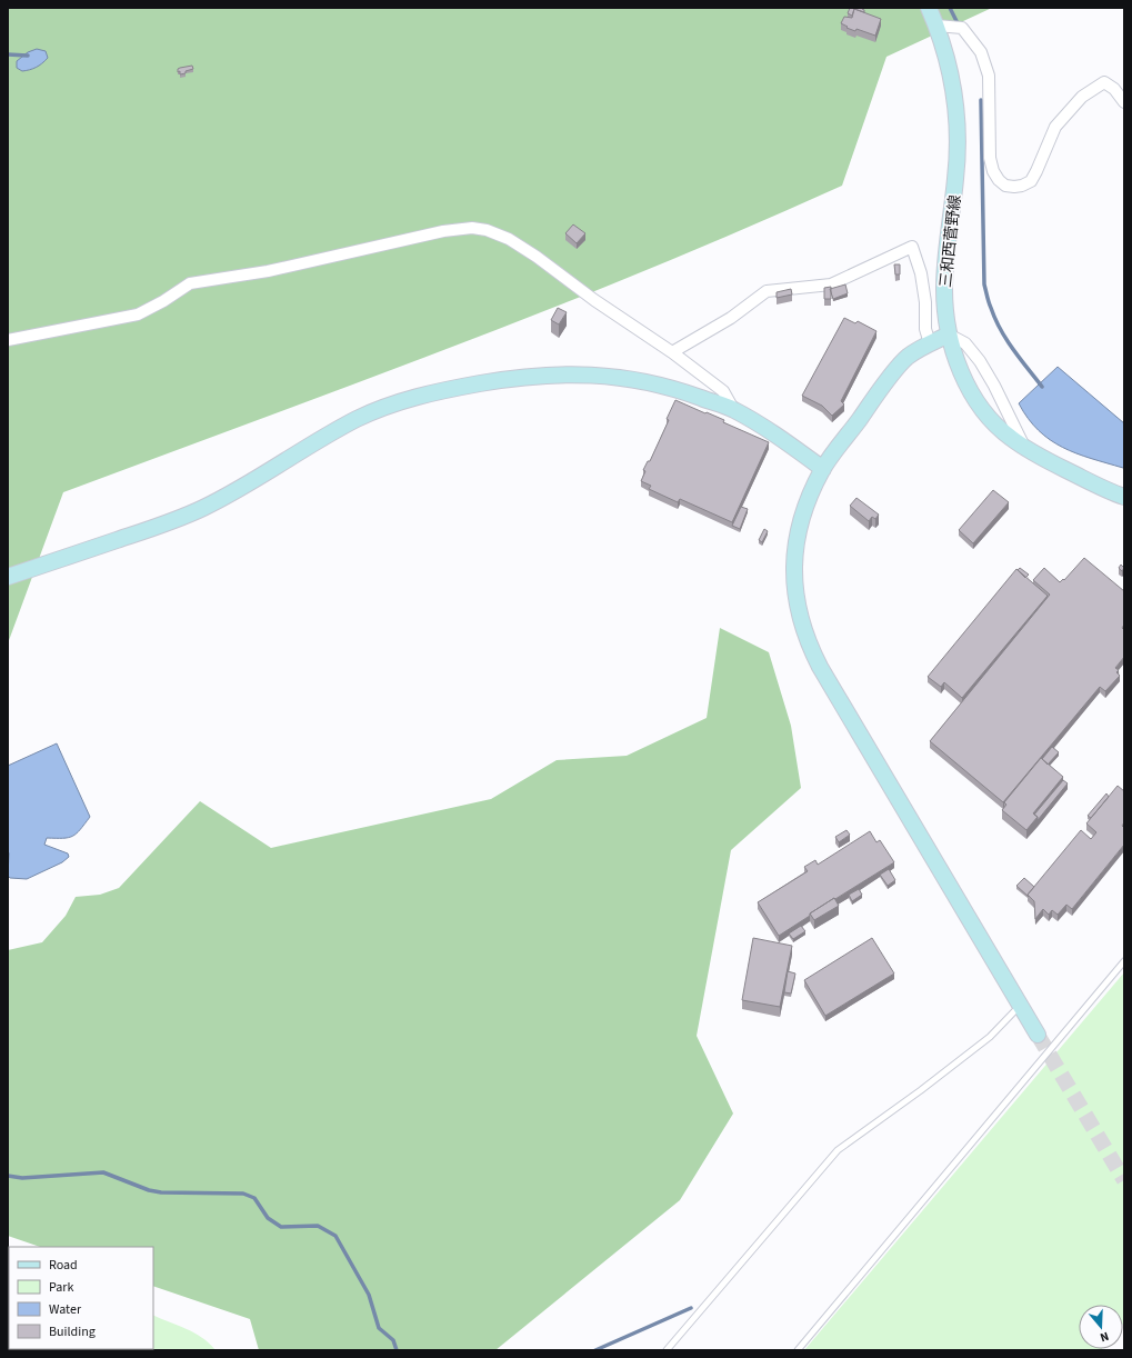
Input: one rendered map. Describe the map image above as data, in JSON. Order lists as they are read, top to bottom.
{
  "streets": {
    "street": ["三和西菅野線"]
  },
  "legend": [
    "Road",
    "Park",
    "Water",
    "Building"
  ],
  "north": "bottom"
}
